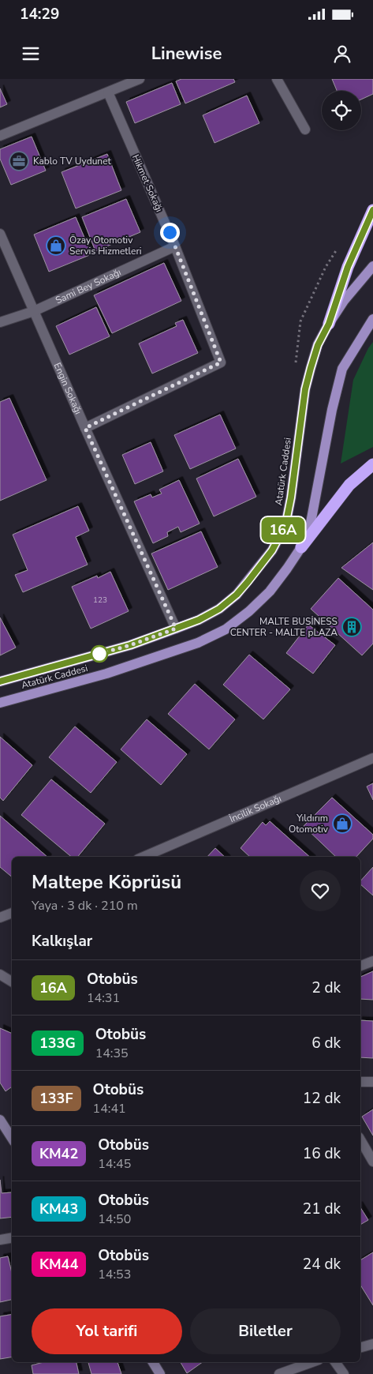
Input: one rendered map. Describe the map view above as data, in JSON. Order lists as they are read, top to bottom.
{
  "streets": {
    "main road": ["Atatürk Caddesi"],
    "street": [
      "Hikmet Sokağı",
      "Sami Bey Sokağı",
      "Engin Sokağı",
      "İncilik Sokağı"
    ]
  },
  "crossings": [
    ["Hikmet Sokağı", "Sami Bey Sokağı"],
    ["Hikmet Sokağı", "Engin Sokağı"],
    ["Sami Bey Sokağı", "Engin Sokağı"],
    ["Engin Sokağı", "Atatürk Caddesi"]
  ],
  "places": {
    "office": ["Kablo TV Uydunet"],
    "shop": ["Özay Otomotiv Servis Hizmetleri", "Yıldırım Otomotiv"],
    "building": ["MALTE BUSİNESS CENTER - MALTE pLAZA"]
  },
  "lines": ["bus line 16A"],
  "house_numbers": ["123"],
  "page": {
    "status": "14:29",
    "header": "Linewise",
    "on_map": "16A",
    "heading": [
      ["Maltepe Köprüsü", "Yaya · 3 dk · 210 m"],
      "Kalkışlar"
    ],
    "list": [
      {
        "mark": "16A",
        "name": "Otobüs",
        "note": "14:31",
        "value": "2 dk"
      },
      {
        "mark": "133G",
        "name": "Otobüs",
        "note": "14:35",
        "value": "6 dk"
      },
      {
        "mark": "133F",
        "name": "Otobüs",
        "note": "14:41",
        "value": "12 dk"
      },
      {
        "mark": "KM42",
        "name": "Otobüs",
        "note": "14:45",
        "value": "16 dk"
      },
      {
        "mark": "KM43",
        "name": "Otobüs",
        "note": "14:50",
        "value": "21 dk"
      },
      {
        "mark": "KM44",
        "name": "Otobüs",
        "note": "14:53",
        "value": "24 dk"
      }
    ],
    "buttons": ["Yol tarifi", "Biletler"]
  }
}
